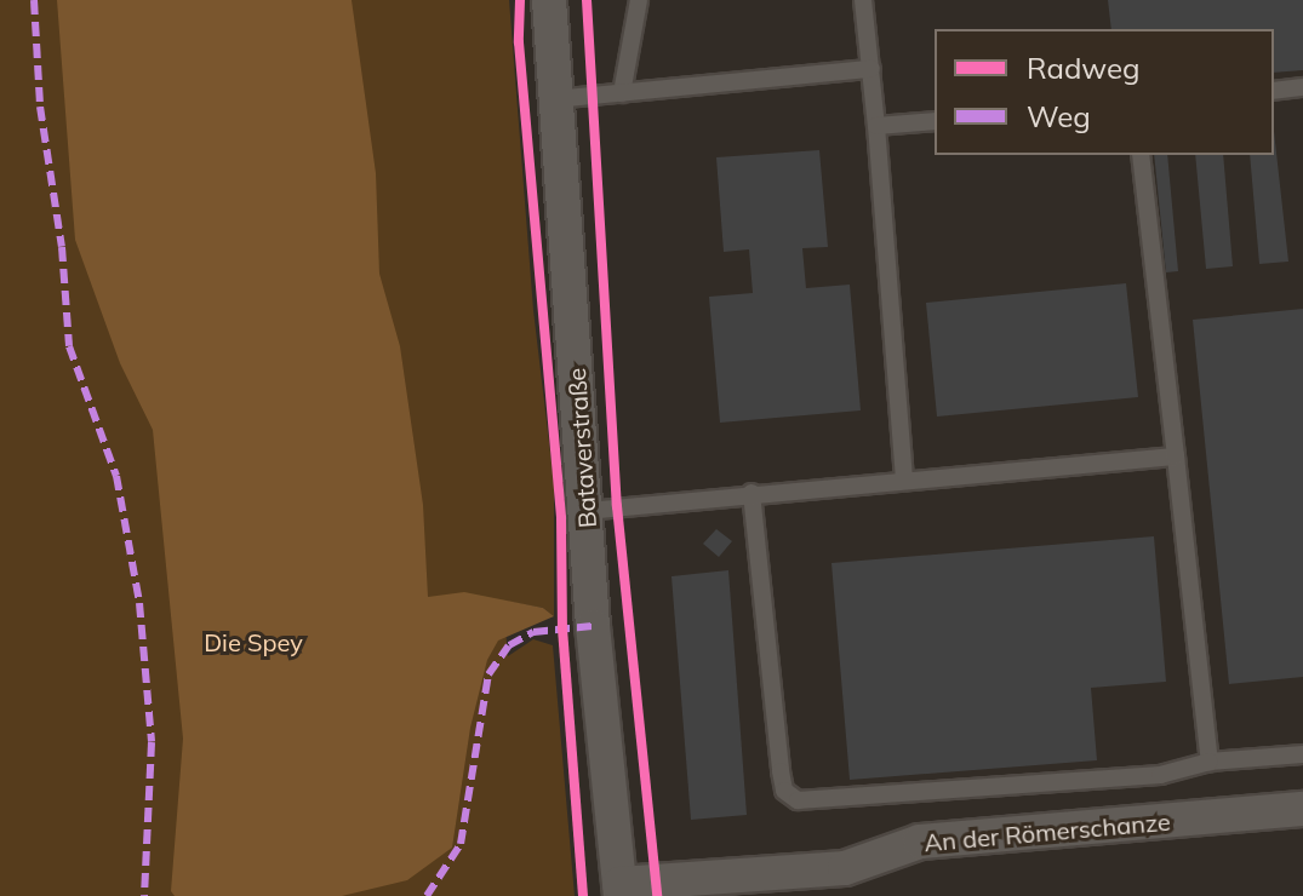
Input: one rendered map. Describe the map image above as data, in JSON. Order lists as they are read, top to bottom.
{
  "streets": {
    "street": ["Bataverstraße", "An der Römerschanze"]
  },
  "crossings": [
    ["Bataverstraße", "An der Römerschanze"]
  ],
  "parks": ["Die Spey"],
  "legend": ["Radweg", "Weg"]
}
